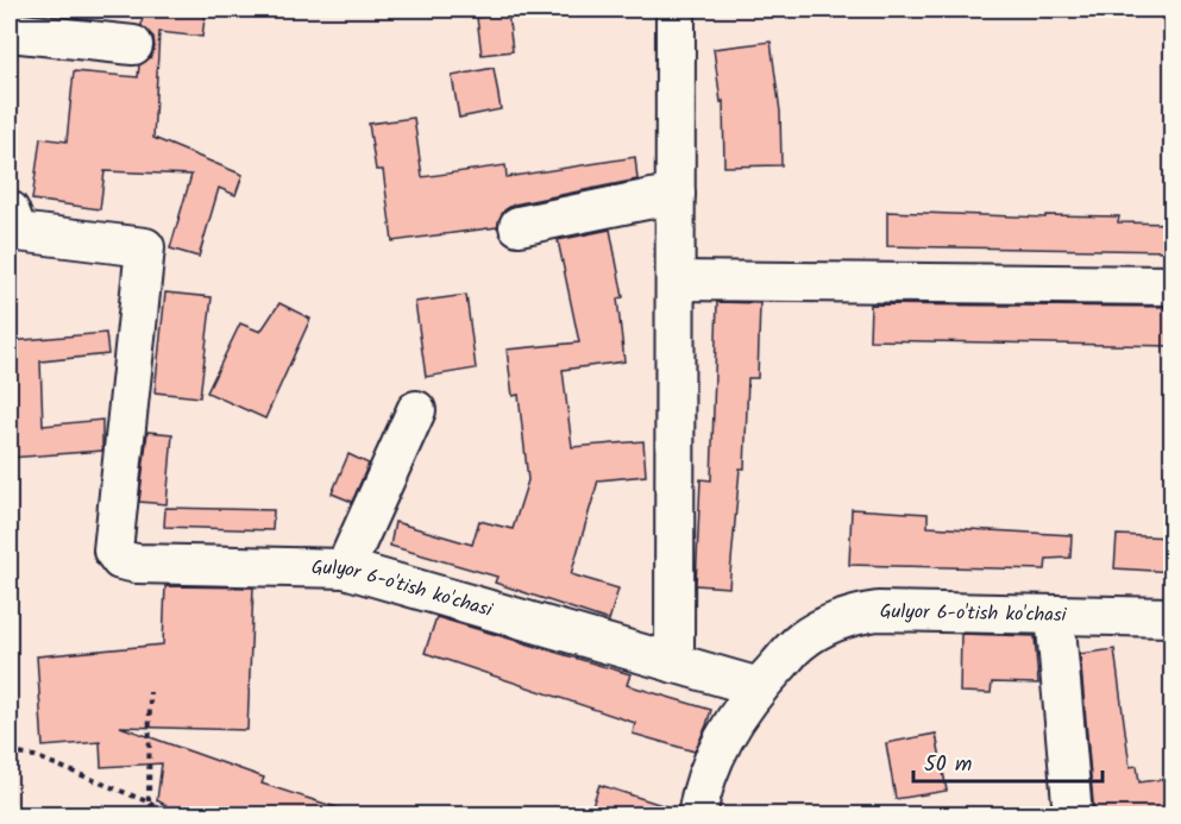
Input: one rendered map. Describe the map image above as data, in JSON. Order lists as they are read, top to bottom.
{
  "streets": {
    "street": ["Gulyor 6-o'tish ko'chasi"]
  },
  "scale_bar": "50 m"
}
